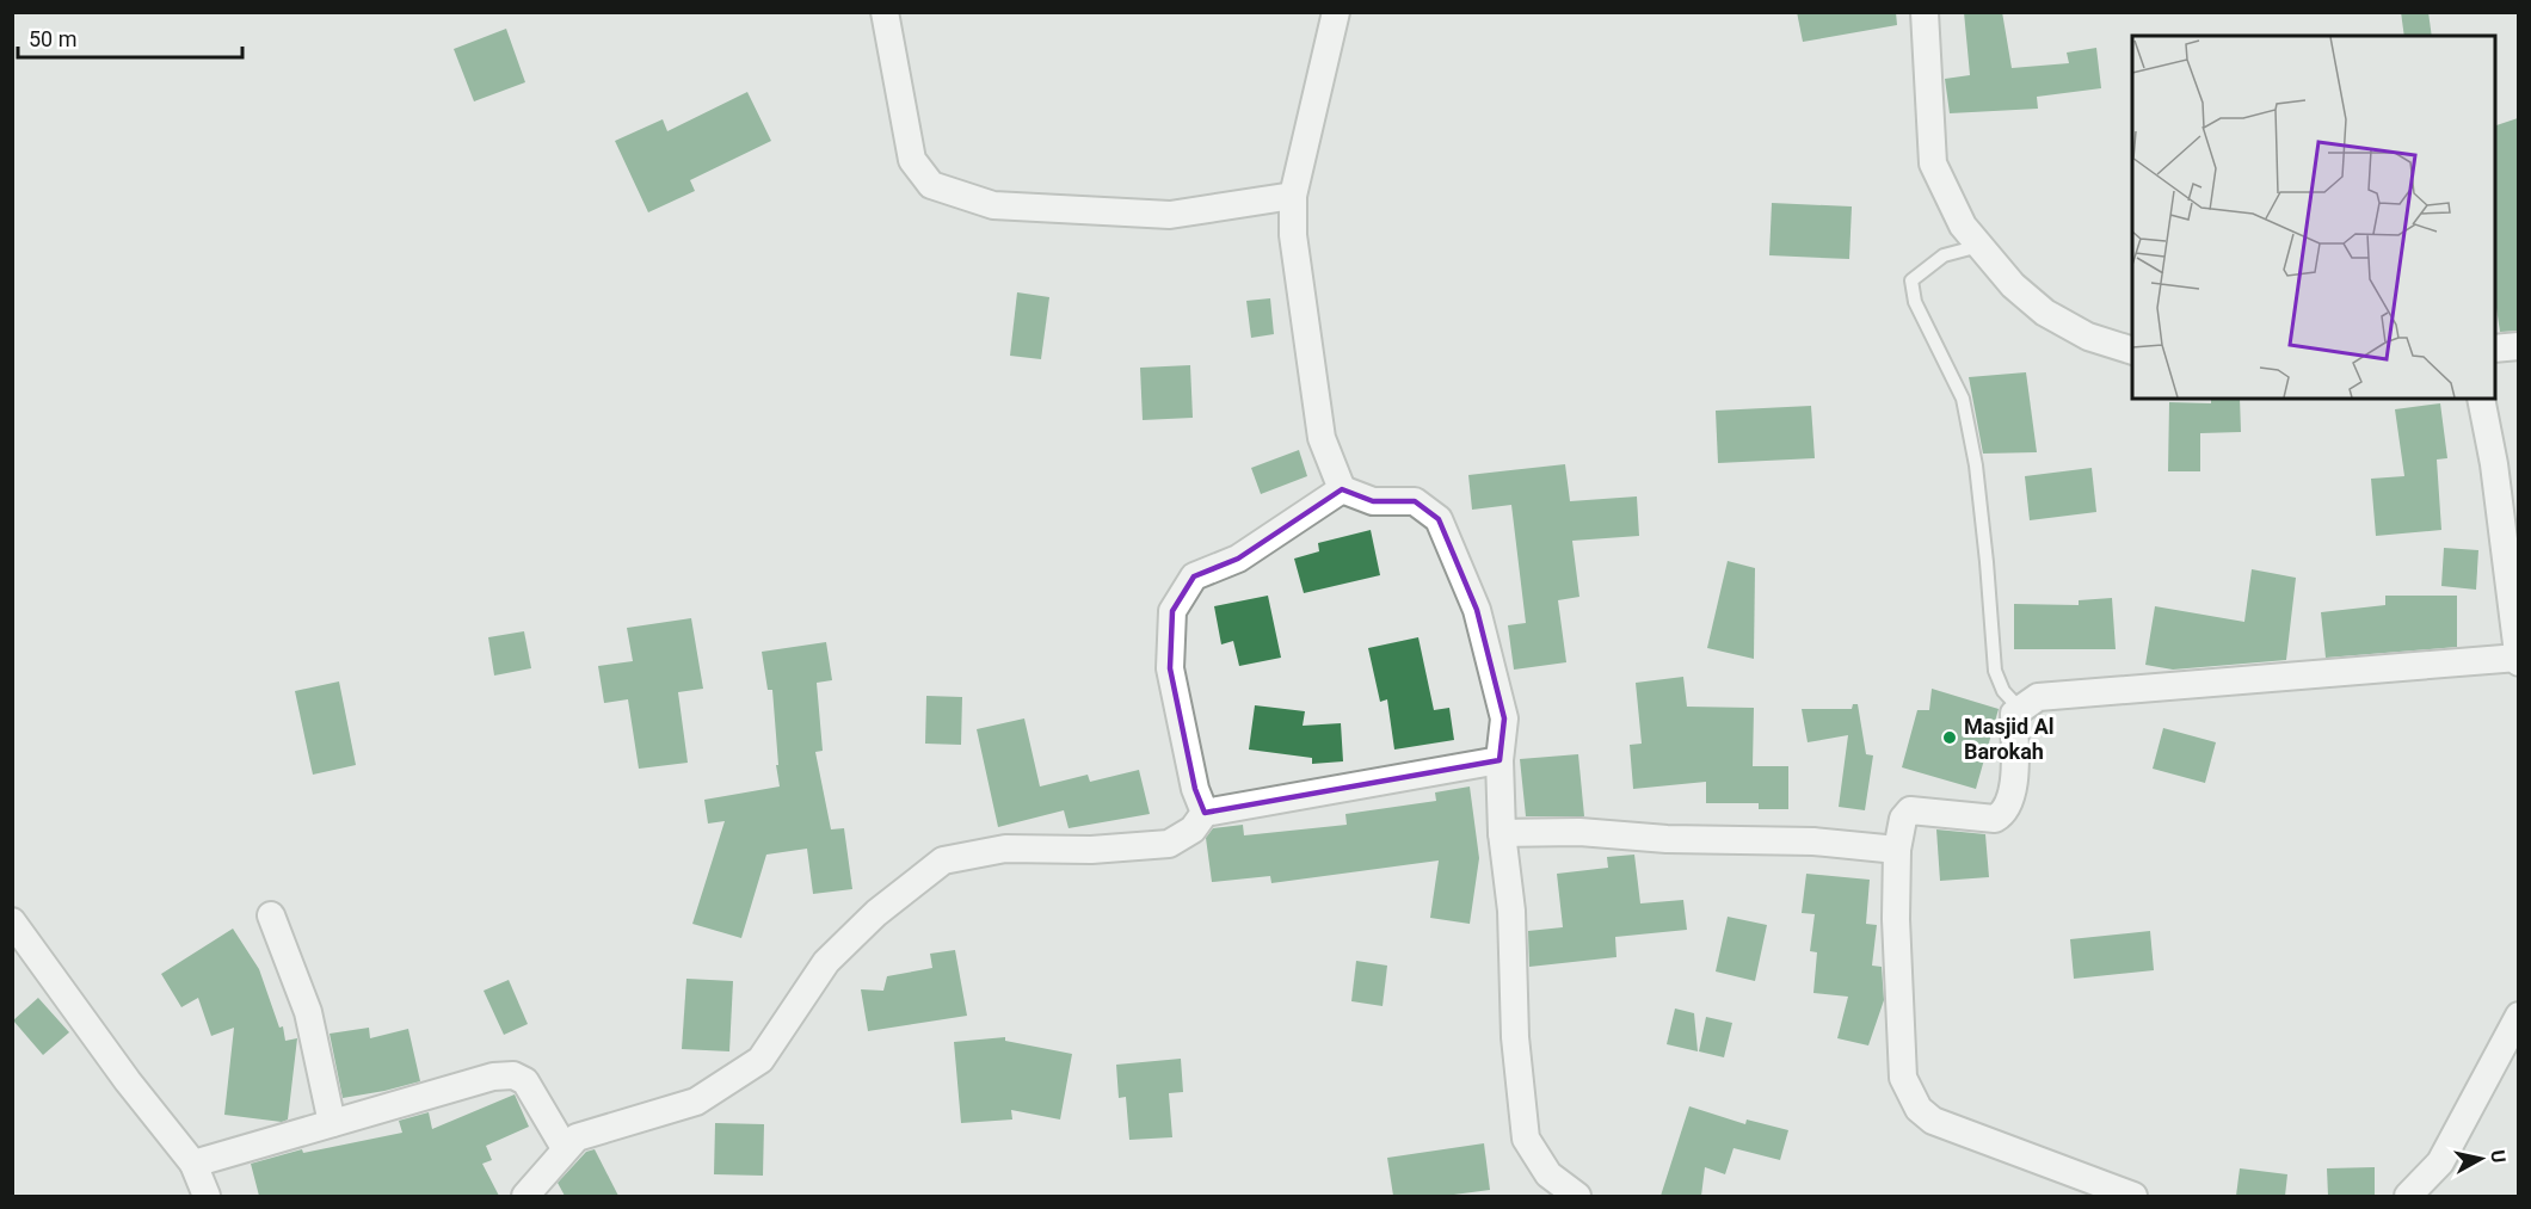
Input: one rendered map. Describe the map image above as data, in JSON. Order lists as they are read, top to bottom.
{
  "places": ["Masjid Al Barokah"],
  "scale_bar": "50 m",
  "north": "right"
}
